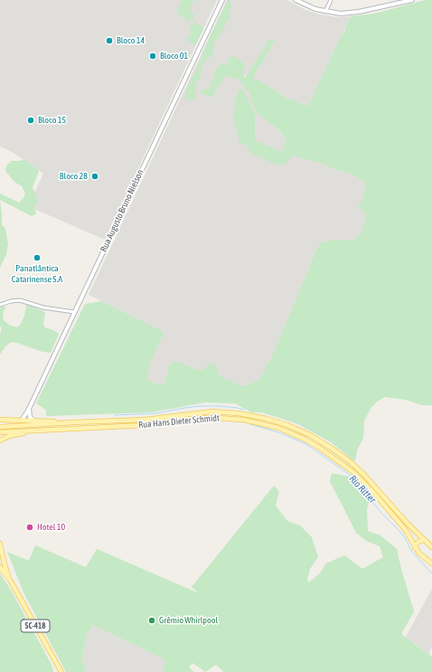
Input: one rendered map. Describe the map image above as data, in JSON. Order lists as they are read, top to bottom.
{
  "streets": {
    "main road": ["Rua Augusto Bruno Nielson", "Rua Hans Dieter Schmidt", "SC-418"]
  },
  "water": ["Rio Ritter"],
  "places": [
    "Bloco 14",
    "Bloco 01",
    "Bloco 15",
    "Bloco 28",
    "Panatlântica Catarinense S.A",
    "Hotel 10",
    "Grêmio Whirlpool"
  ]
}
